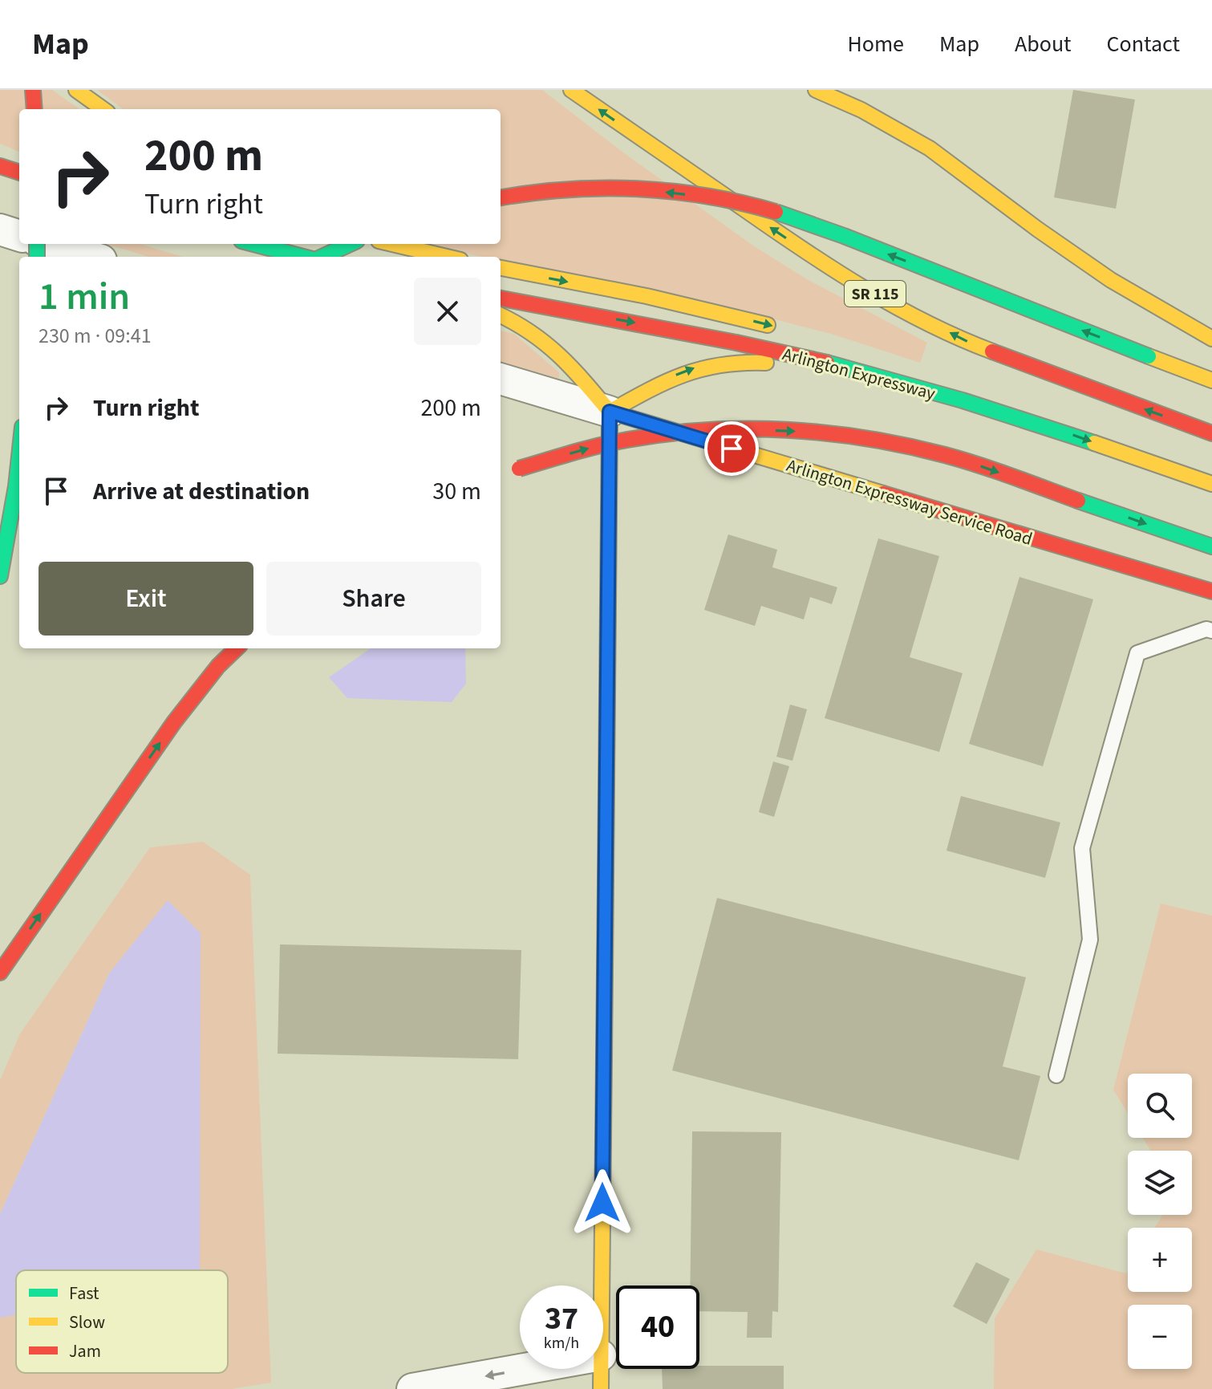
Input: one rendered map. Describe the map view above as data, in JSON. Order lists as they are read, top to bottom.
{
  "streets": {
    "main road": ["SR 115", "Arlington Expressway", "Arlington Expressway Service Road"]
  },
  "legend": ["Fast", "Slow", "Jam"],
  "page": {
    "header": "Map",
    "nav": [
      "Home",
      "Map",
      "About",
      "Contact"
    ],
    "turn": ["200 m", "Turn right"],
    "heading": ["1 min", "230 m · 09:41"],
    "list": [
      {
        "name": "Turn right",
        "value": "200 m"
      },
      {
        "name": "Arrive at destination",
        "value": "30 m"
      }
    ],
    "buttons": ["Exit", "Share"],
    "map_buttons": ["+", "−"],
    "speed": "37 km/h",
    "limit": "40"
  }
}
